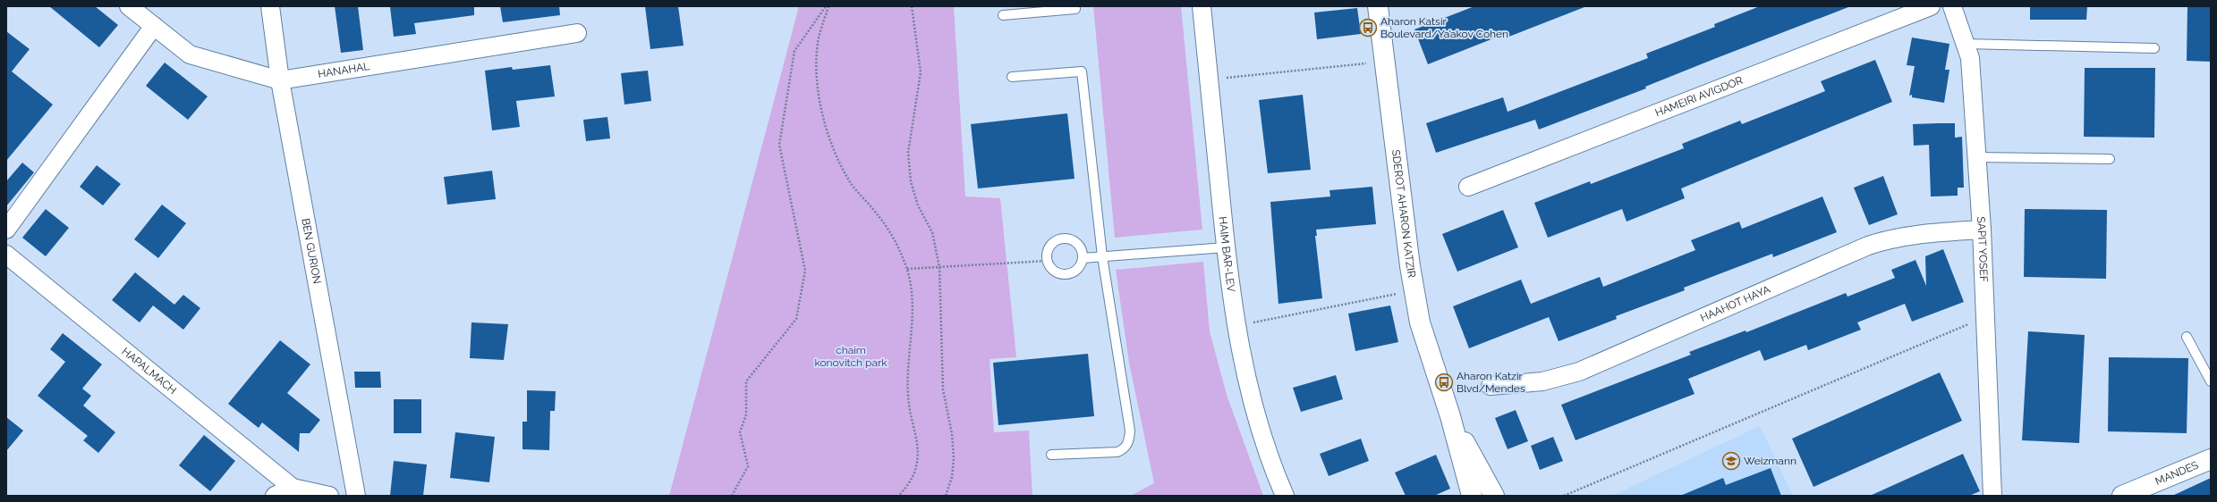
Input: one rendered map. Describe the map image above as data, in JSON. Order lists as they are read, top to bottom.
{
  "streets": {
    "street": [
      "HANAHAL",
      "HAMEIRI AVIGDOR",
      "SDEROT AHARON KATZIR",
      "SAPIT YOSEF",
      "BEN GURION",
      "HAIM BAR-LEV",
      "HAAHOT HAYA",
      "HAPALMACH",
      "MANDES"
    ]
  },
  "crossings": [
    ["HANAHAL", "BEN GURION"],
    ["SAPIT YOSEF", "HAAHOT HAYA"]
  ],
  "parks": ["chaim konovitch park"],
  "places": {
    "bus stop": ["Aharon Katsir Boulevard/Ya’akov Cohen", "Aharon Katzir Blvd/Mendes"],
    "school or university": ["Weizmann"]
  }
}
